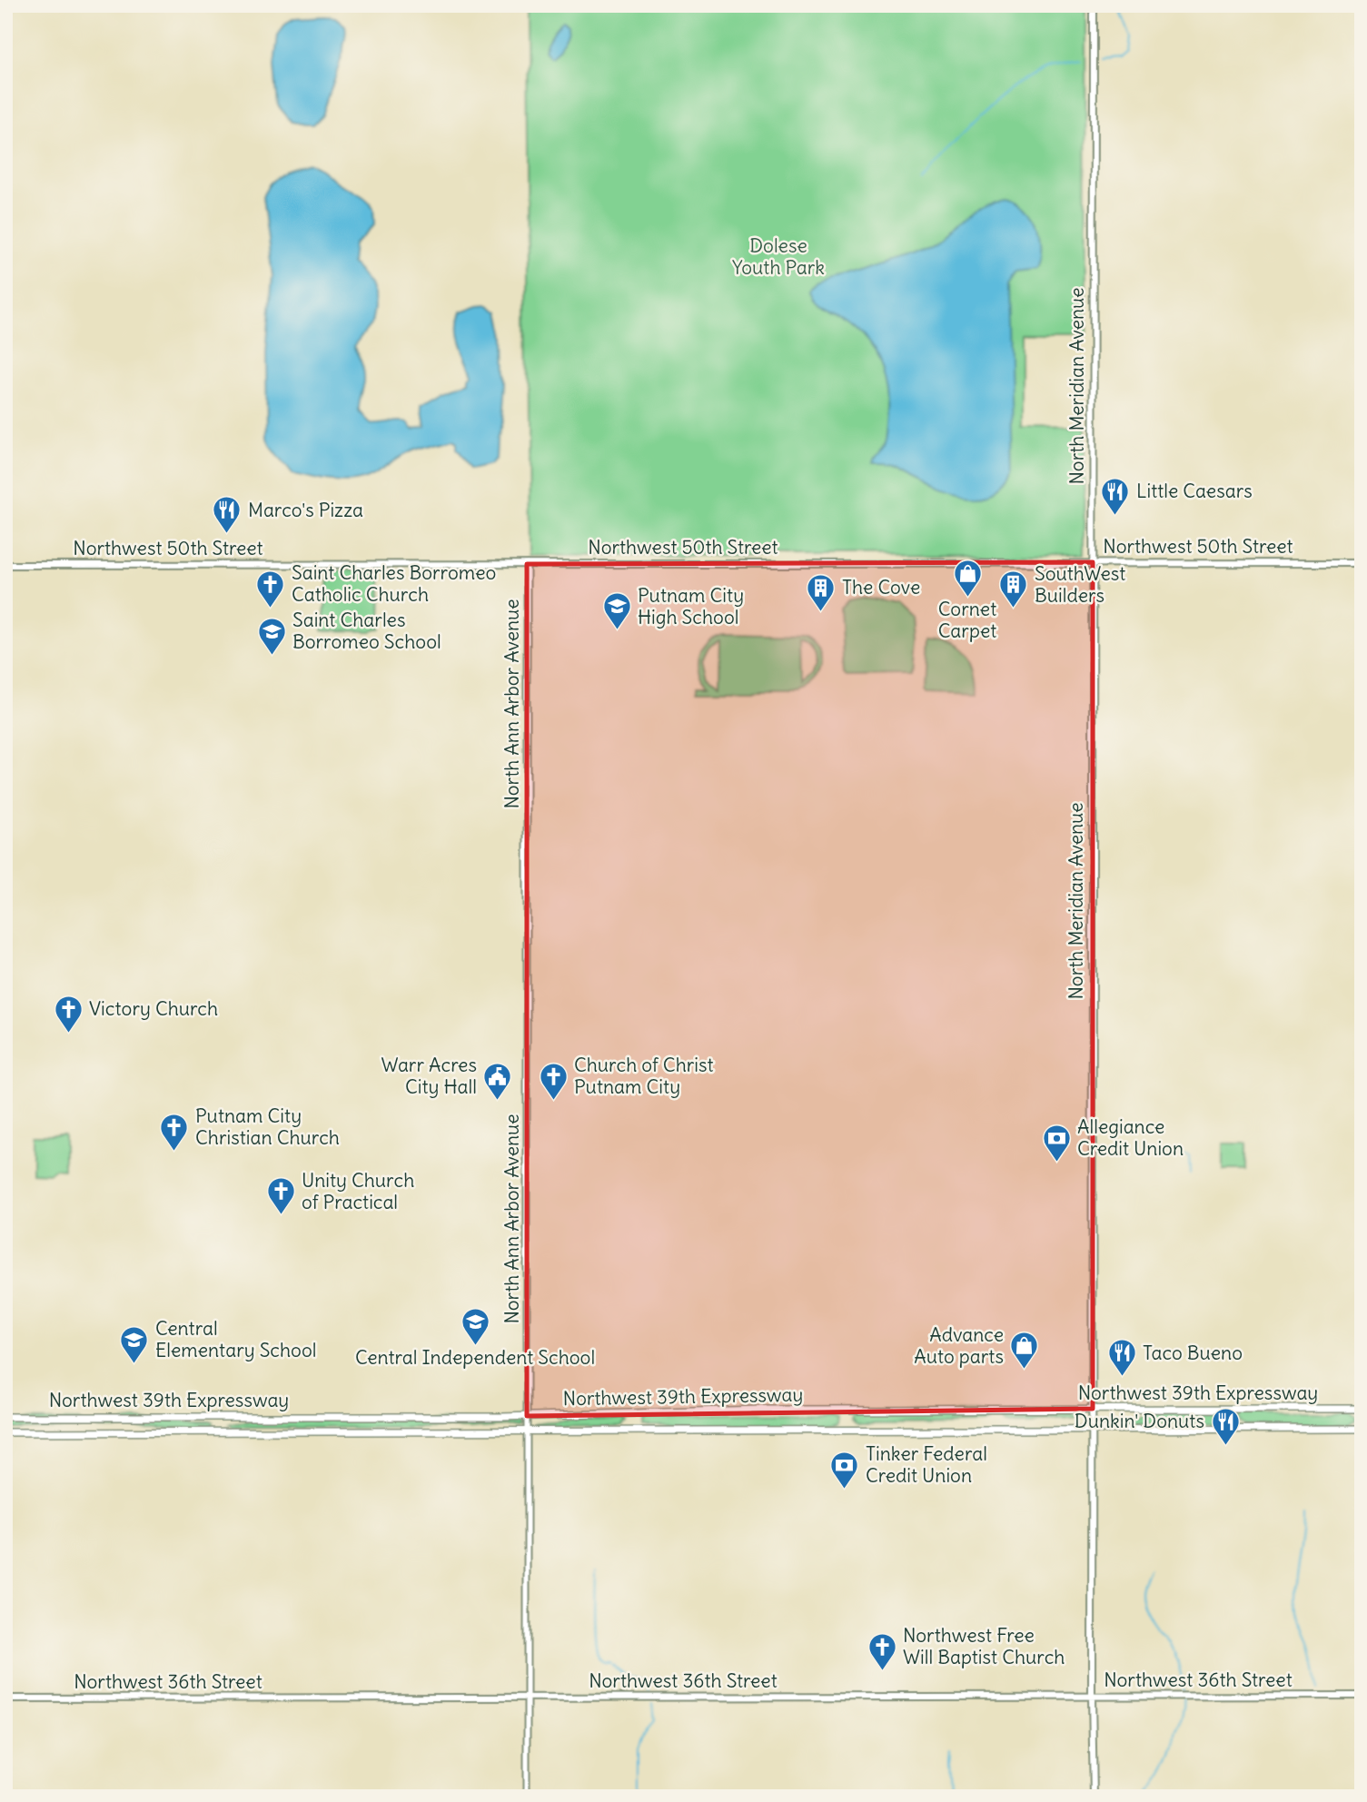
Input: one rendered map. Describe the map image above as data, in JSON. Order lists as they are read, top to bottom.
{
  "streets": {
    "highway": ["Northwest 39th Expressway"],
    "main road": ["North Meridian Avenue", "Northwest 50th Street", "Northwest 36th Street"],
    "street": ["North Ann Arbor Avenue"]
  },
  "crossings": [
    ["North Meridian Avenue", "Northwest 50th Street"],
    ["North Meridian Avenue", "Northwest 39th Expressway"],
    ["North Meridian Avenue", "Northwest 36th Street"],
    ["Northwest 50th Street", "North Ann Arbor Avenue"],
    ["North Ann Arbor Avenue", "Northwest 39th Expressway"],
    ["North Ann Arbor Avenue", "Northwest 36th Street"]
  ],
  "parks": ["Dolese Youth Park"],
  "places": {
    "restaurant": [
      "Little Caesars",
      "Marco's Pizza",
      "Taco Bueno",
      "Dunkin' Donuts"
    ],
    "shop": ["Cornet Carpet", "Advance Auto parts"],
    "church": [
      "Saint Charles Borromeo Catholic Church",
      "Victory Church",
      "Church of Christ Putnam City",
      "Putnam City Christian Church",
      "Unity Church of Practical",
      "Northwest Free Will Baptist Church"
    ],
    "building": ["SouthWest Builders", "The Cove"],
    "school or university": [
      "Putnam City High School",
      "Saint Charles Borromeo School",
      "Central Independent School",
      "Central Elementary School"
    ],
    "public building": ["Warr Acres City Hall"],
    "bank": ["Allegiance Credit Union", "Tinker Federal Credit Union"]
  }
}
